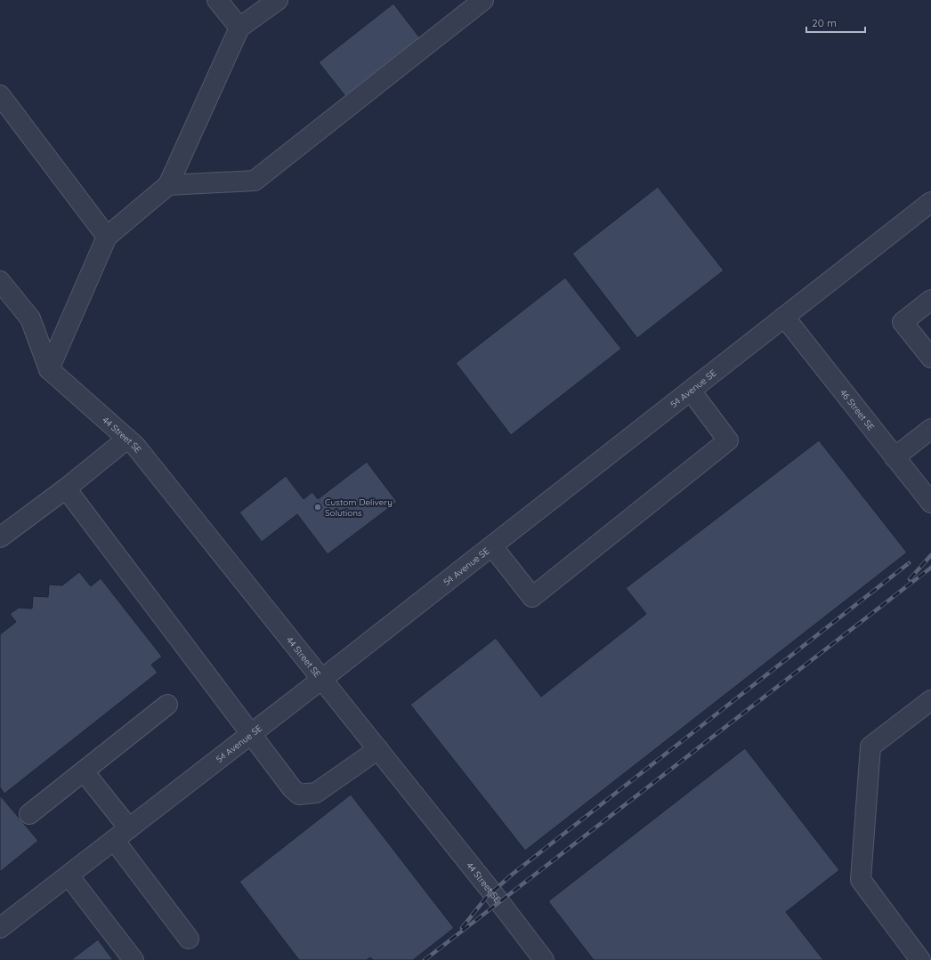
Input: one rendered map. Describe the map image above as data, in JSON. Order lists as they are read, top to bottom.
{
  "streets": {
    "street": ["54 Avenue SE", "46 Street SE", "44 Street SE"]
  },
  "crossings": [
    ["54 Avenue SE", "46 Street SE"],
    ["54 Avenue SE", "44 Street SE"]
  ],
  "places": ["Custom Delivery Solutions"],
  "scale_bar": "20 m"
}
